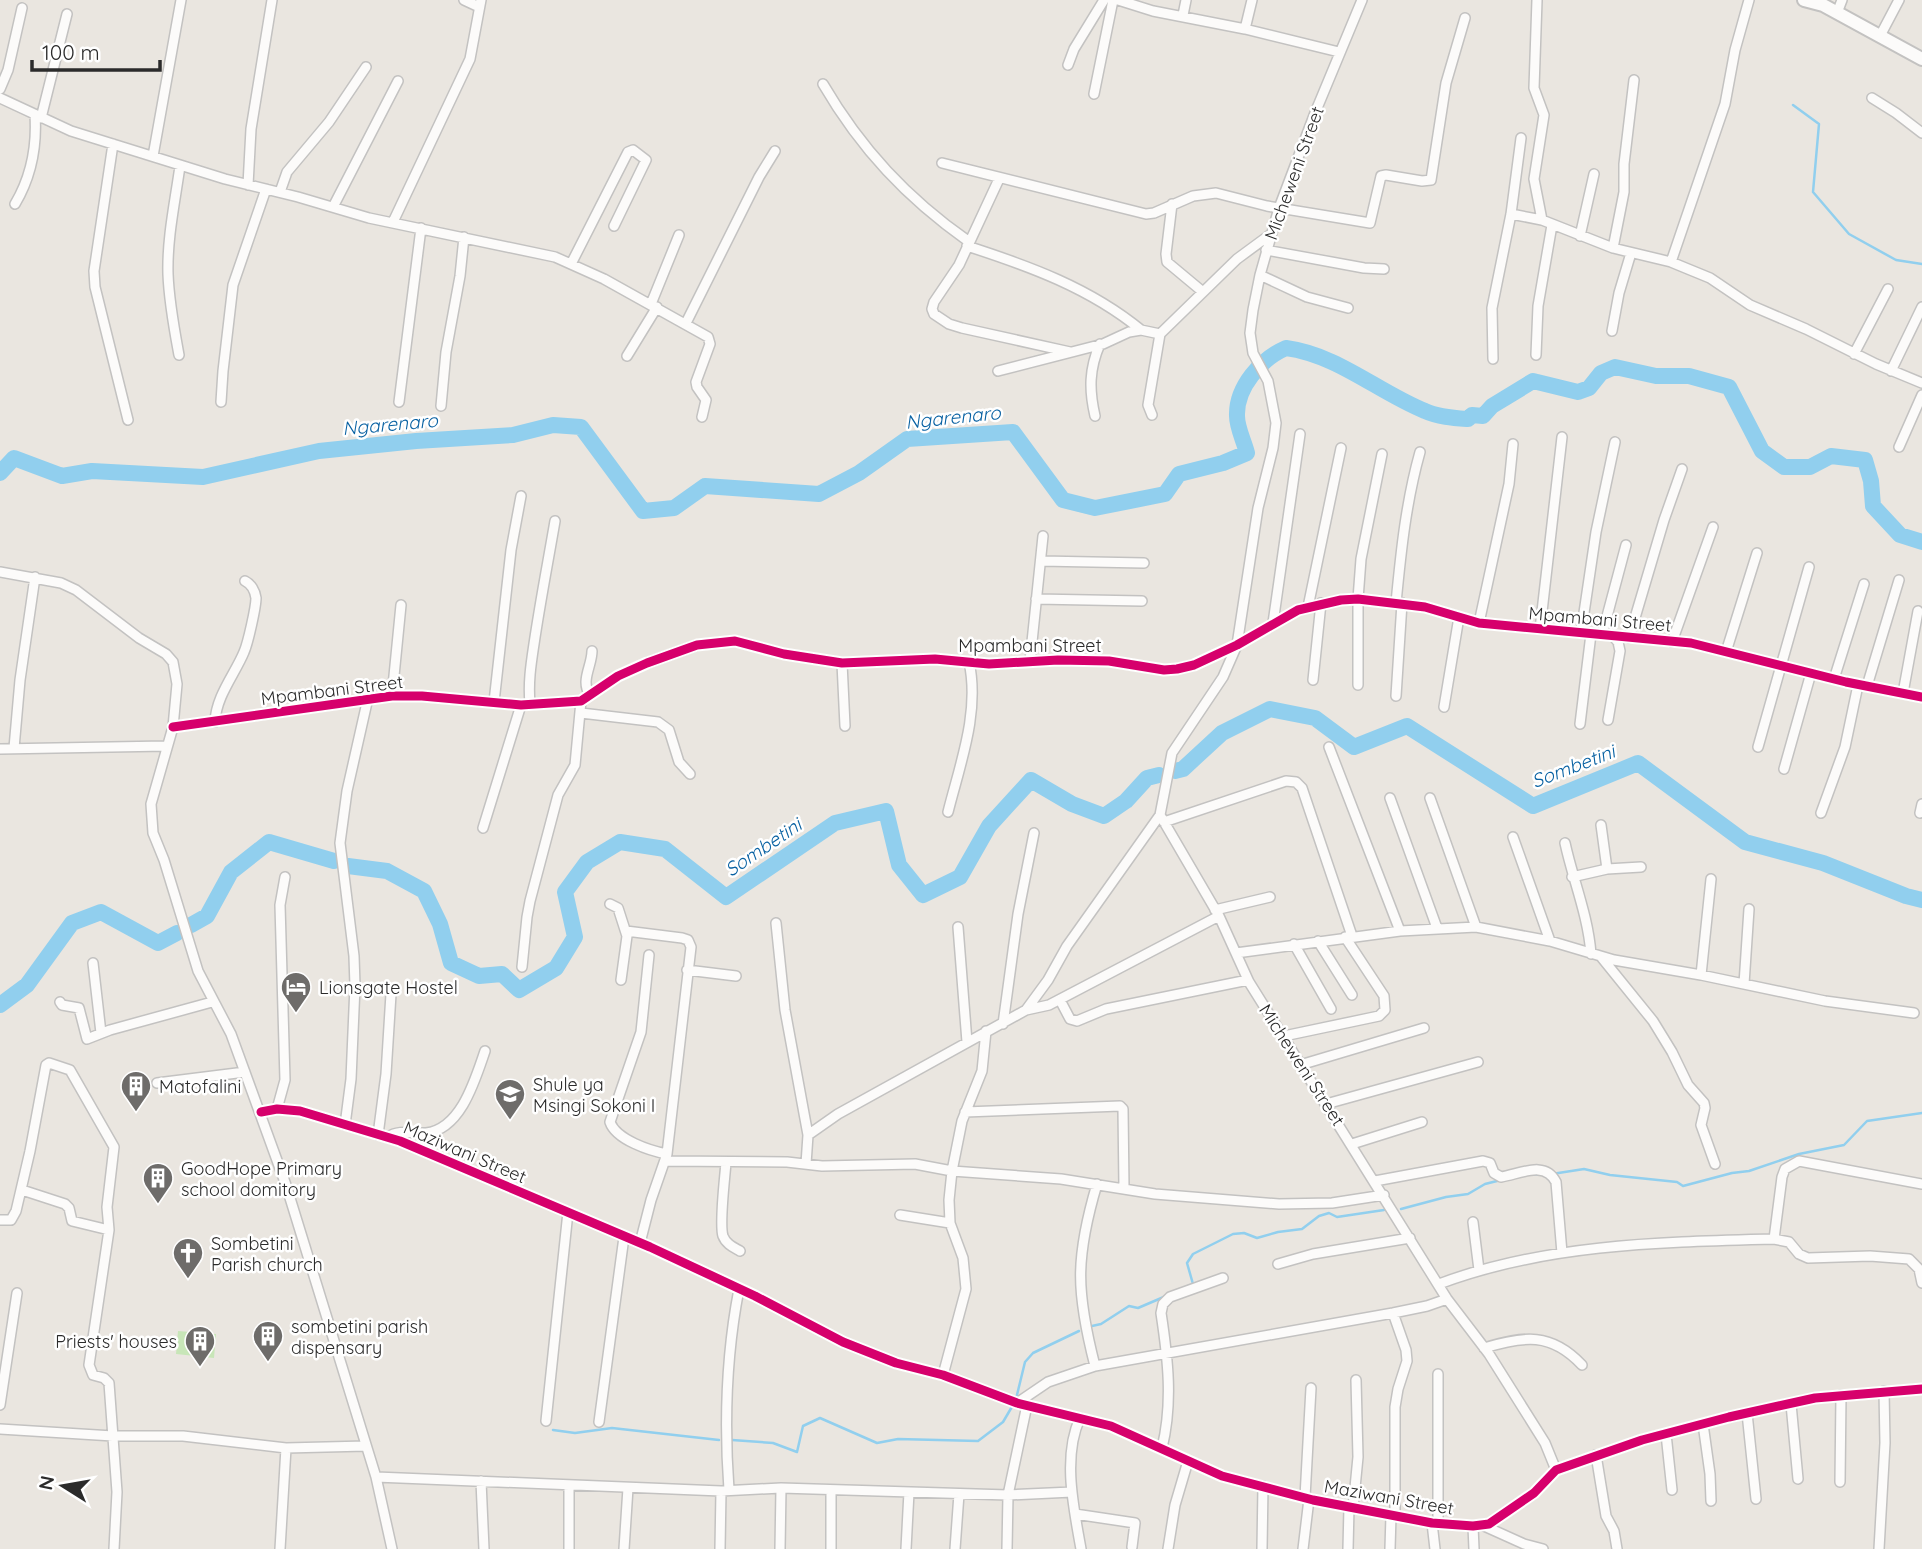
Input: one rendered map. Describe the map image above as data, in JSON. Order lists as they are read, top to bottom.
{
  "streets": {
    "street": ["Micheweni Street", "Mpambani Street", "Maziwani Street"]
  },
  "crossings": [
    ["Micheweni Street", "Mpambani Street"]
  ],
  "water": ["Ngarenaro", "Sombetini"],
  "places": {
    "hotel": ["Lionsgate Hostel"],
    "building": [
      "Matofalini",
      "GoodHope Primary school domitory",
      "sombetini parish dispensary",
      "Priests' houses"
    ],
    "school or university": ["Shule ya Msingi Sokoni I"],
    "church": ["Sombetini Parish church"]
  },
  "scale_bar": "100 m",
  "north": "left"
}
